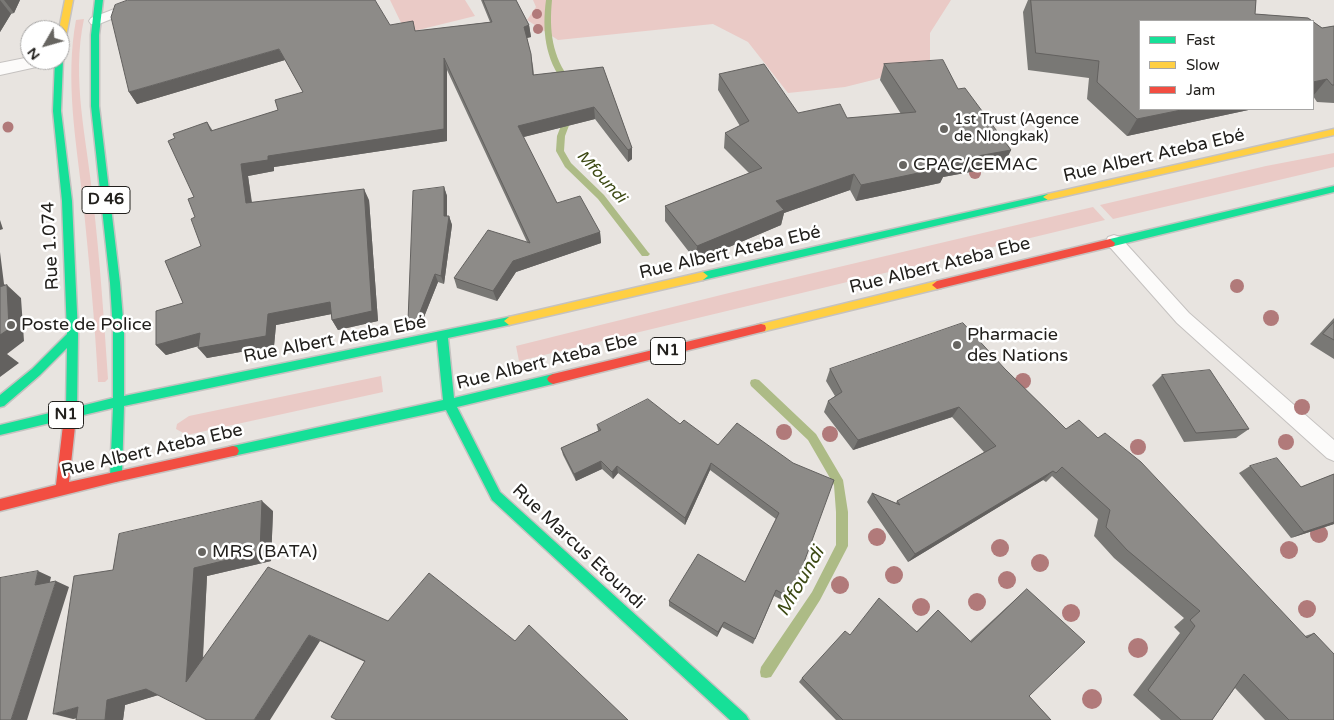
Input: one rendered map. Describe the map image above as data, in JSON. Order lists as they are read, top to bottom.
{
  "streets": {
    "main road": [
      "Rue Albert Ateba Ebé",
      "D 46",
      "Rue 1.074",
      "Rue Albert Ateba Ebe",
      "N1",
      "Rue Marcus Etoundi"
    ]
  },
  "crossings": [
    ["Rue Albert Ateba Ebé", "D 46"],
    ["Rue Albert Ateba Ebé", "N1"],
    ["Rue Albert Ateba Ebé", "Rue Marcus Etoundi"],
    ["D 46", "Rue Albert Ateba Ebe"],
    ["D 46", "N1"],
    ["Rue 1.074", "Rue Albert Ateba Ebe"],
    ["Rue 1.074", "N1"],
    ["Rue Albert Ateba Ebe", "Rue Marcus Etoundi"]
  ],
  "water": ["Mfoundi"],
  "places": [
    "1st Trust (Agence de Nlongkak)",
    "CPAC/CEMAC",
    "Poste de Police",
    "Pharmacie des Nations",
    "MRS (BATA)"
  ],
  "legend": ["Fast", "Slow", "Jam"],
  "north": "bottom left"
}
